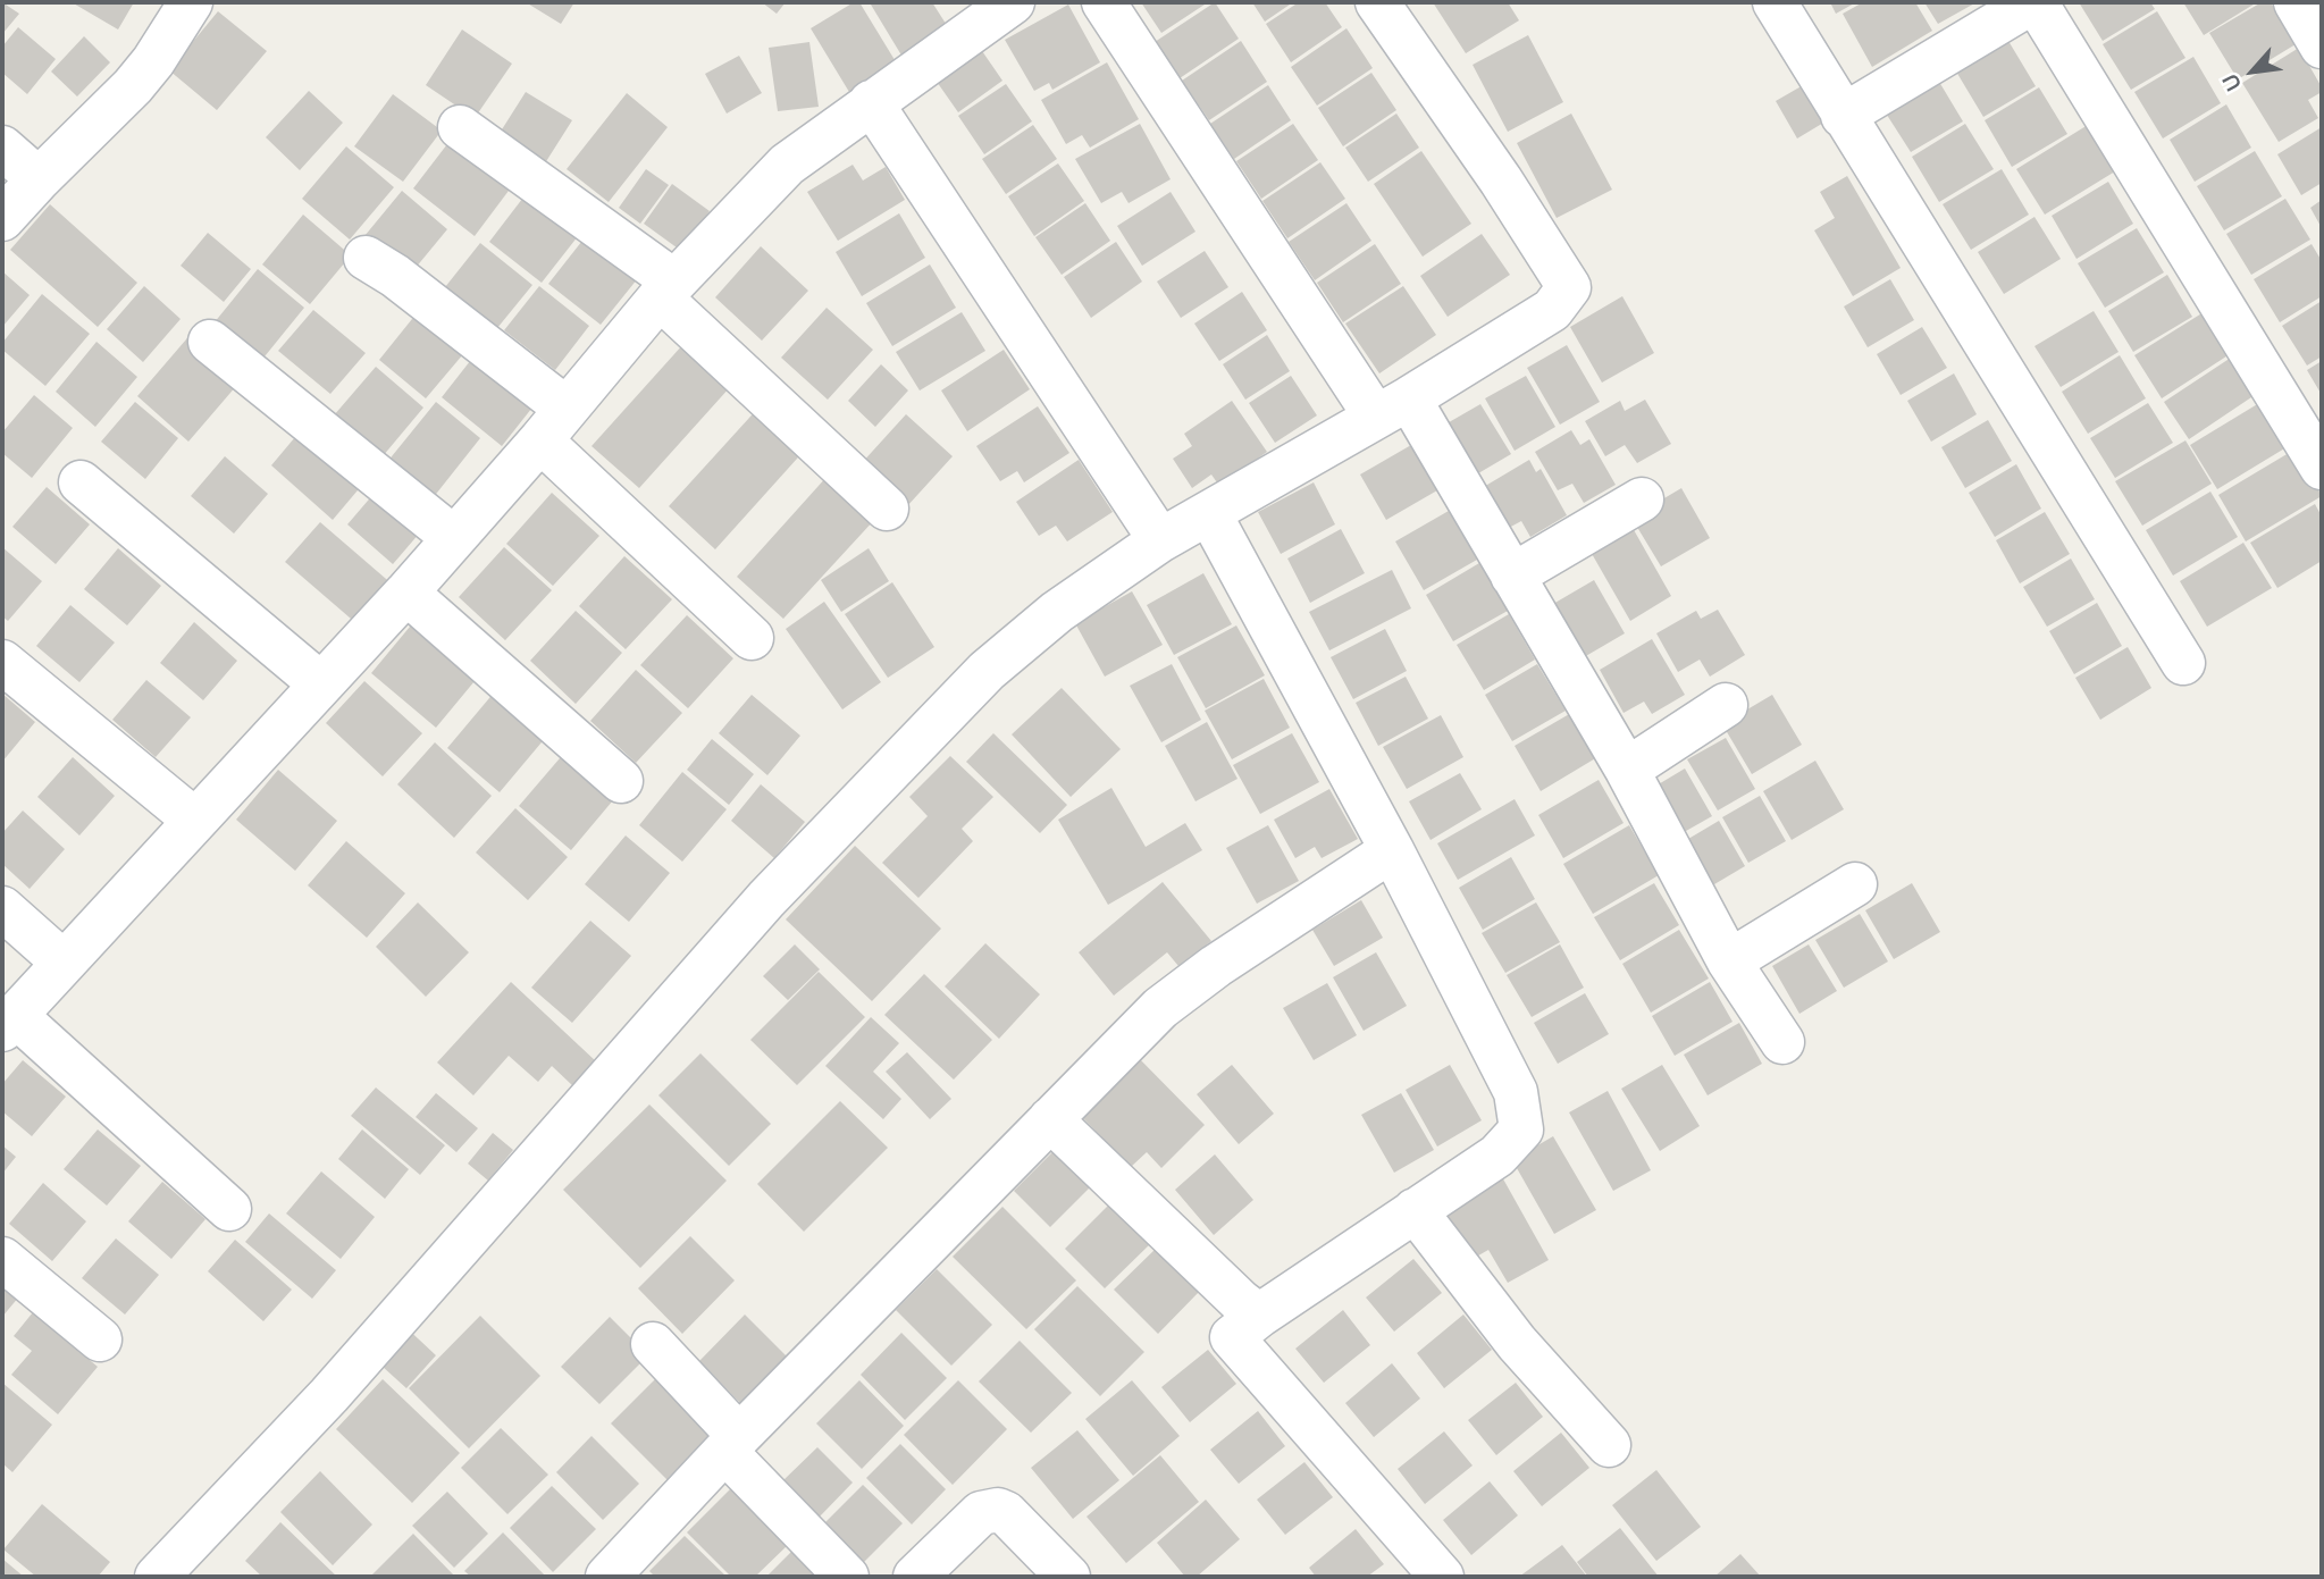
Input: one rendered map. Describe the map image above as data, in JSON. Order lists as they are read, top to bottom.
{
  "north": "bottom left"
}
